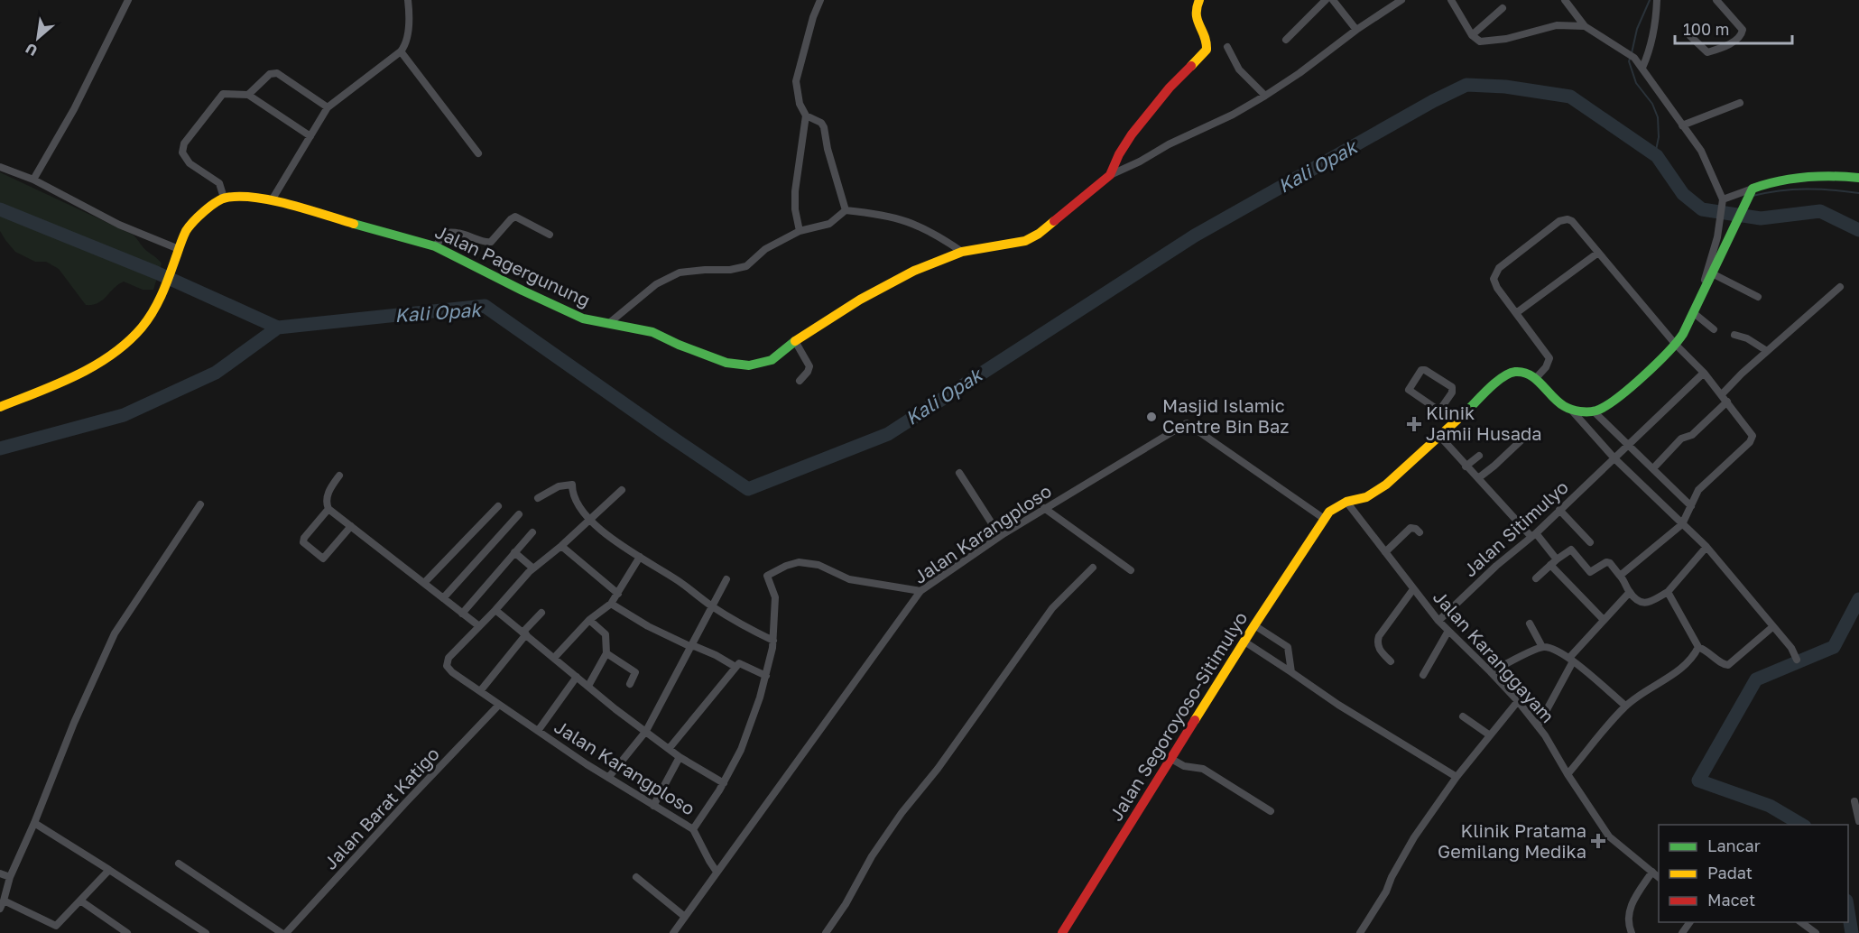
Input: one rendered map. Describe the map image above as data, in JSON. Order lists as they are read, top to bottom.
{
  "streets": {
    "street": [
      "Jalan Pagergunung",
      "Jalan Sitimulyo",
      "Jalan Karangploso",
      "Jalan Karanggayam",
      "Jalan Segoroyoso-Sitimulyo",
      "Jalan Barat Katigo"
    ]
  },
  "crossings": [
    ["Jalan Sitimulyo", "Jalan Karanggayam"],
    ["Jalan Karangploso", "Jalan Segoroyoso-Sitimulyo"],
    ["Jalan Karangploso", "Jalan Barat Katigo"]
  ],
  "water": ["Kali Opak"],
  "places": {
    "other": ["Masjid Islamic Centre Bin Baz"],
    "health": ["Klinik Jamii Husada", "Klinik Pratama Gemilang Medika"]
  },
  "legend": ["Lancar", "Padat", "Macet"],
  "scale_bar": "100 m",
  "north": "bottom left"
}
